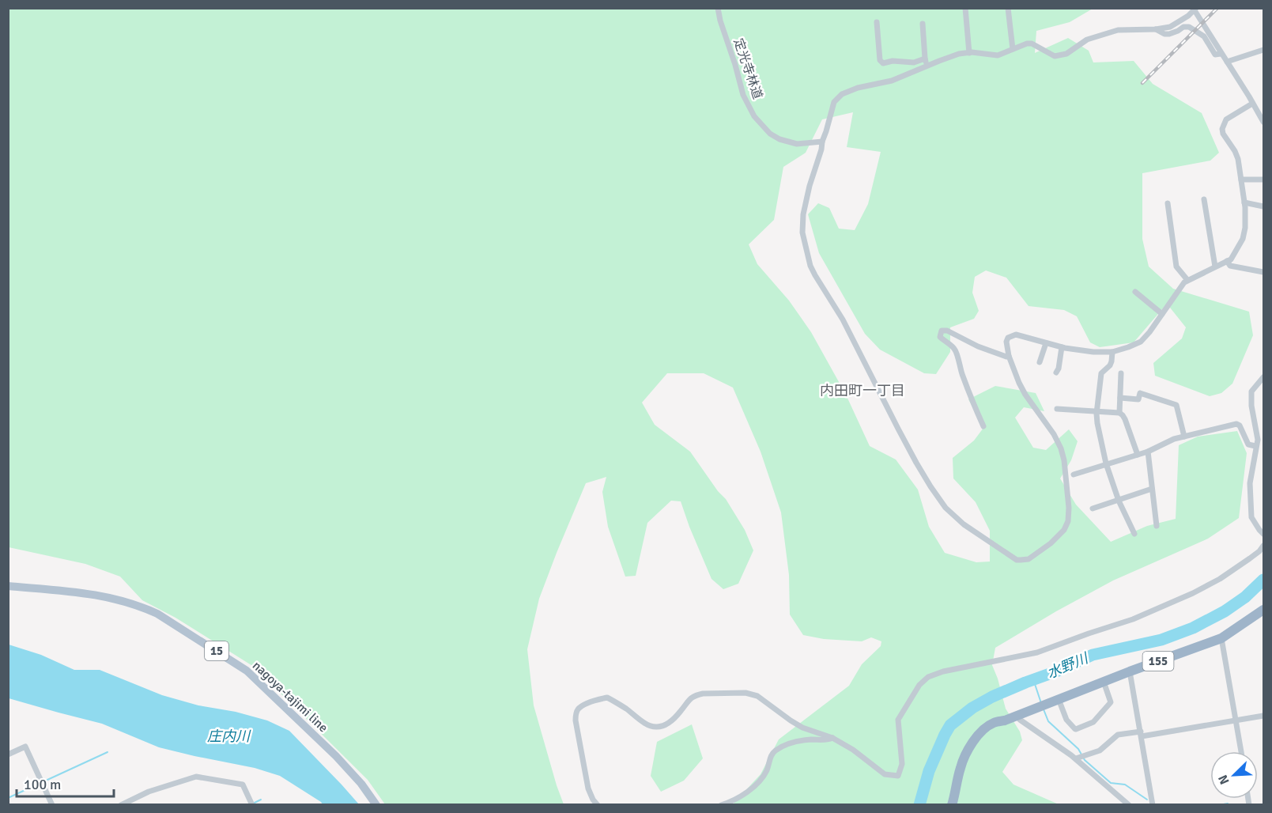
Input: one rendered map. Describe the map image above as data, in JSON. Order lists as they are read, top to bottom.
{
  "streets": {
    "highway": ["155"],
    "main road": ["15", "nagoya-tajimi line"],
    "street": ["定光寺林道"]
  },
  "districts": ["内田町一丁目"],
  "water": ["水野川", "庄内川"],
  "scale_bar": "100 m",
  "north": "bottom left"
}
